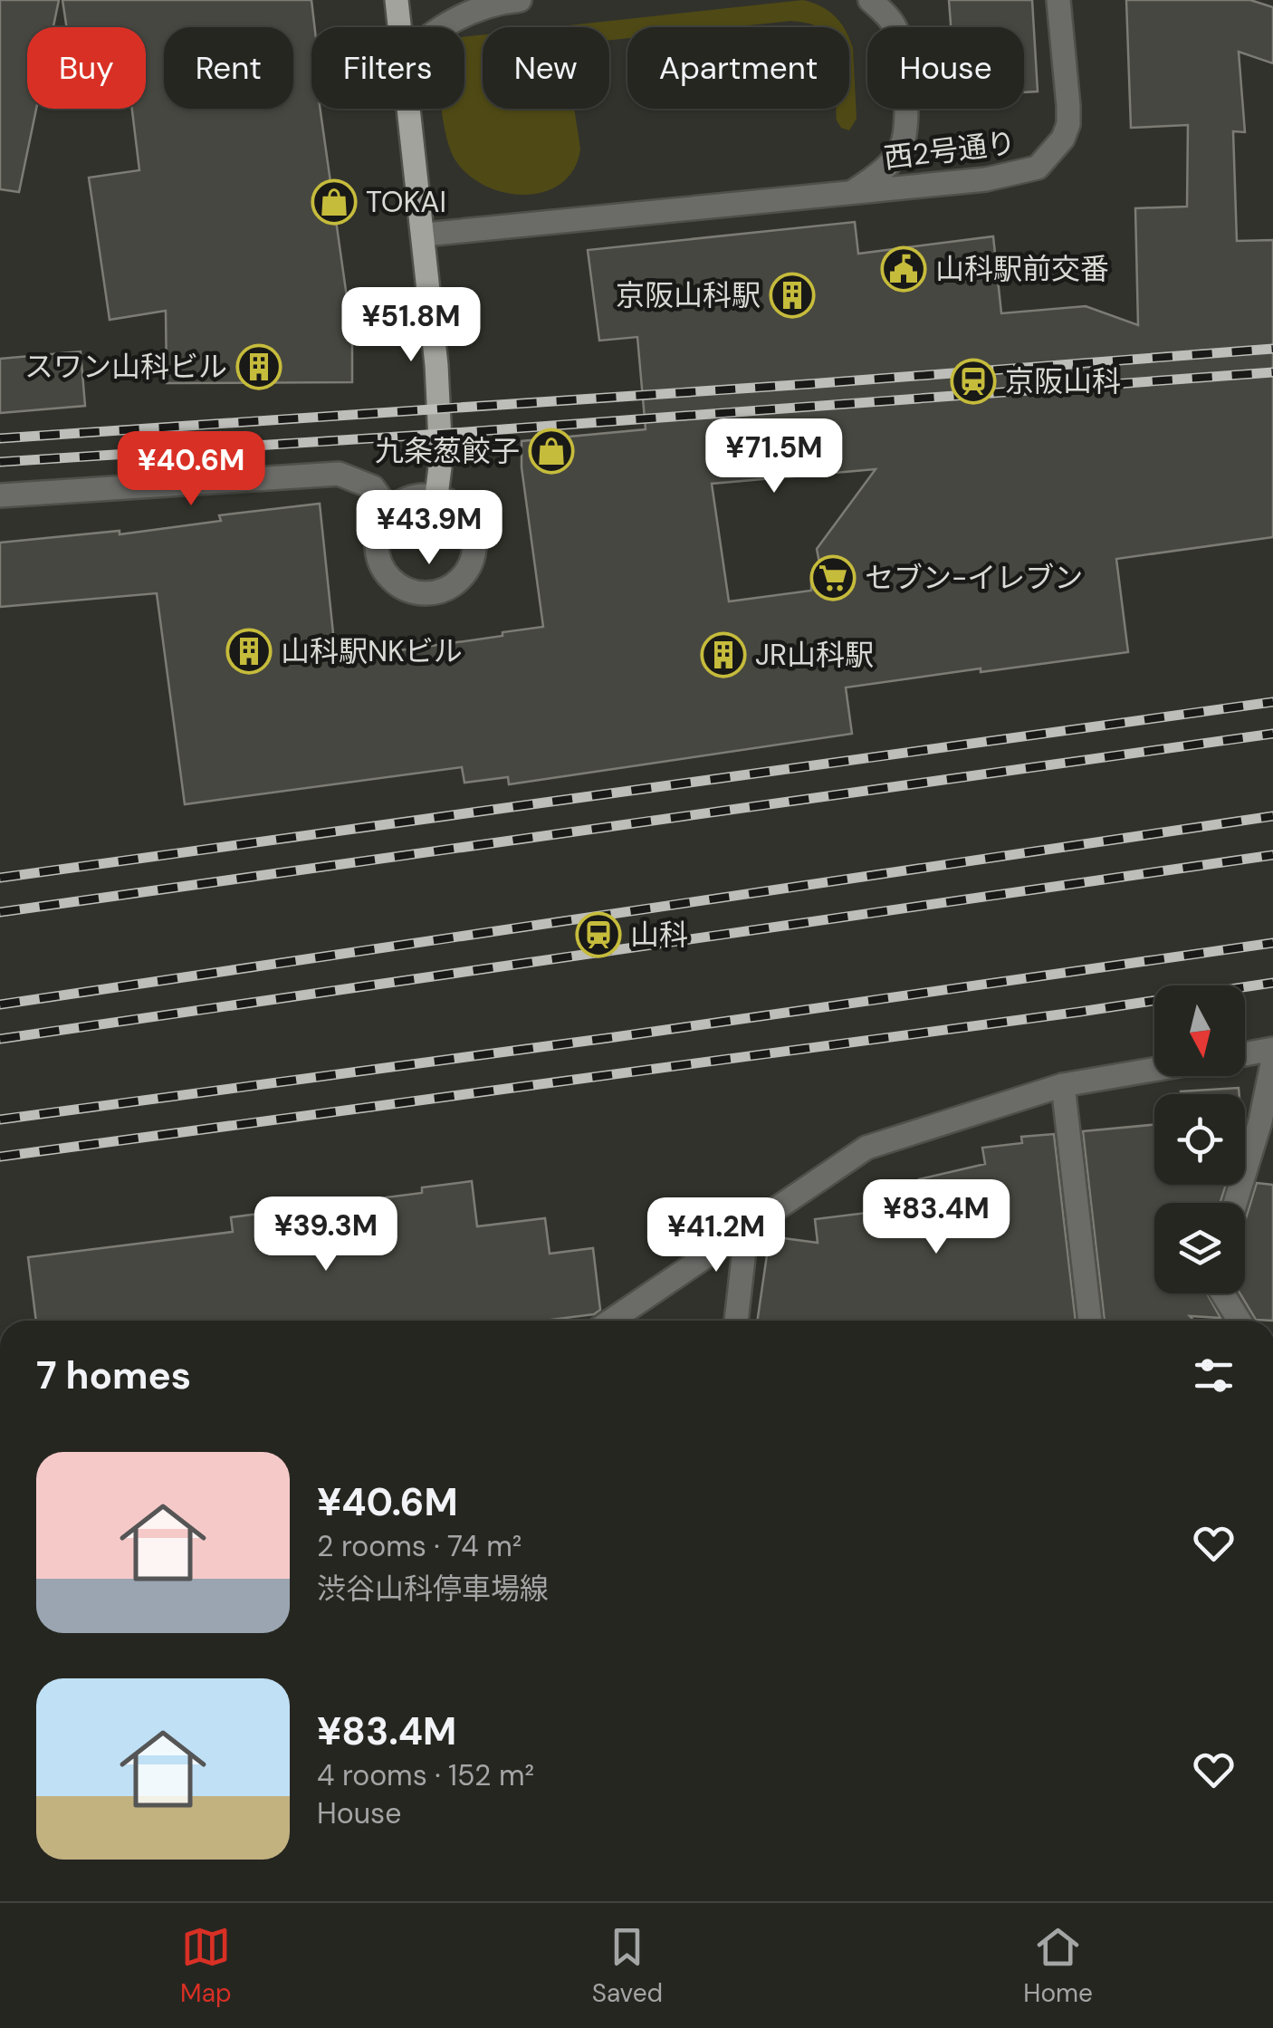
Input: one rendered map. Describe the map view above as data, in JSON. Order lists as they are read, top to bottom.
{
  "streets": {
    "street": ["西2号通り"]
  },
  "places": {
    "shop": ["TOKAI", "九条葱餃子"],
    "public building": ["山科駅前交番"],
    "building": [
      "京阪山科駅",
      "スワン山科ビル",
      "山科駅NKビル",
      "JR山科駅"
    ],
    "station": ["京阪山科", "山科"],
    "supermarket": ["セブン-イレブン"]
  },
  "north": "bottom",
  "page": {
    "chip": [
      "Buy",
      "Rent",
      "Filters",
      "New",
      "Apartment",
      "House"
    ],
    "price": [
      "¥51.8M",
      "¥71.5M",
      "¥40.6M",
      "¥43.9M",
      "¥83.4M",
      "¥39.3M",
      "¥41.2M"
    ],
    "heading": "7 homes",
    "list": [
      {
        "name": "¥40.6M",
        "note": "2 rooms · 74 m² · 渋谷山科停車場線"
      },
      {
        "name": "¥83.4M",
        "note": "4 rooms · 152 m² · House"
      }
    ],
    "tabs": ["Map", "Saved", "Home"]
  }
}
